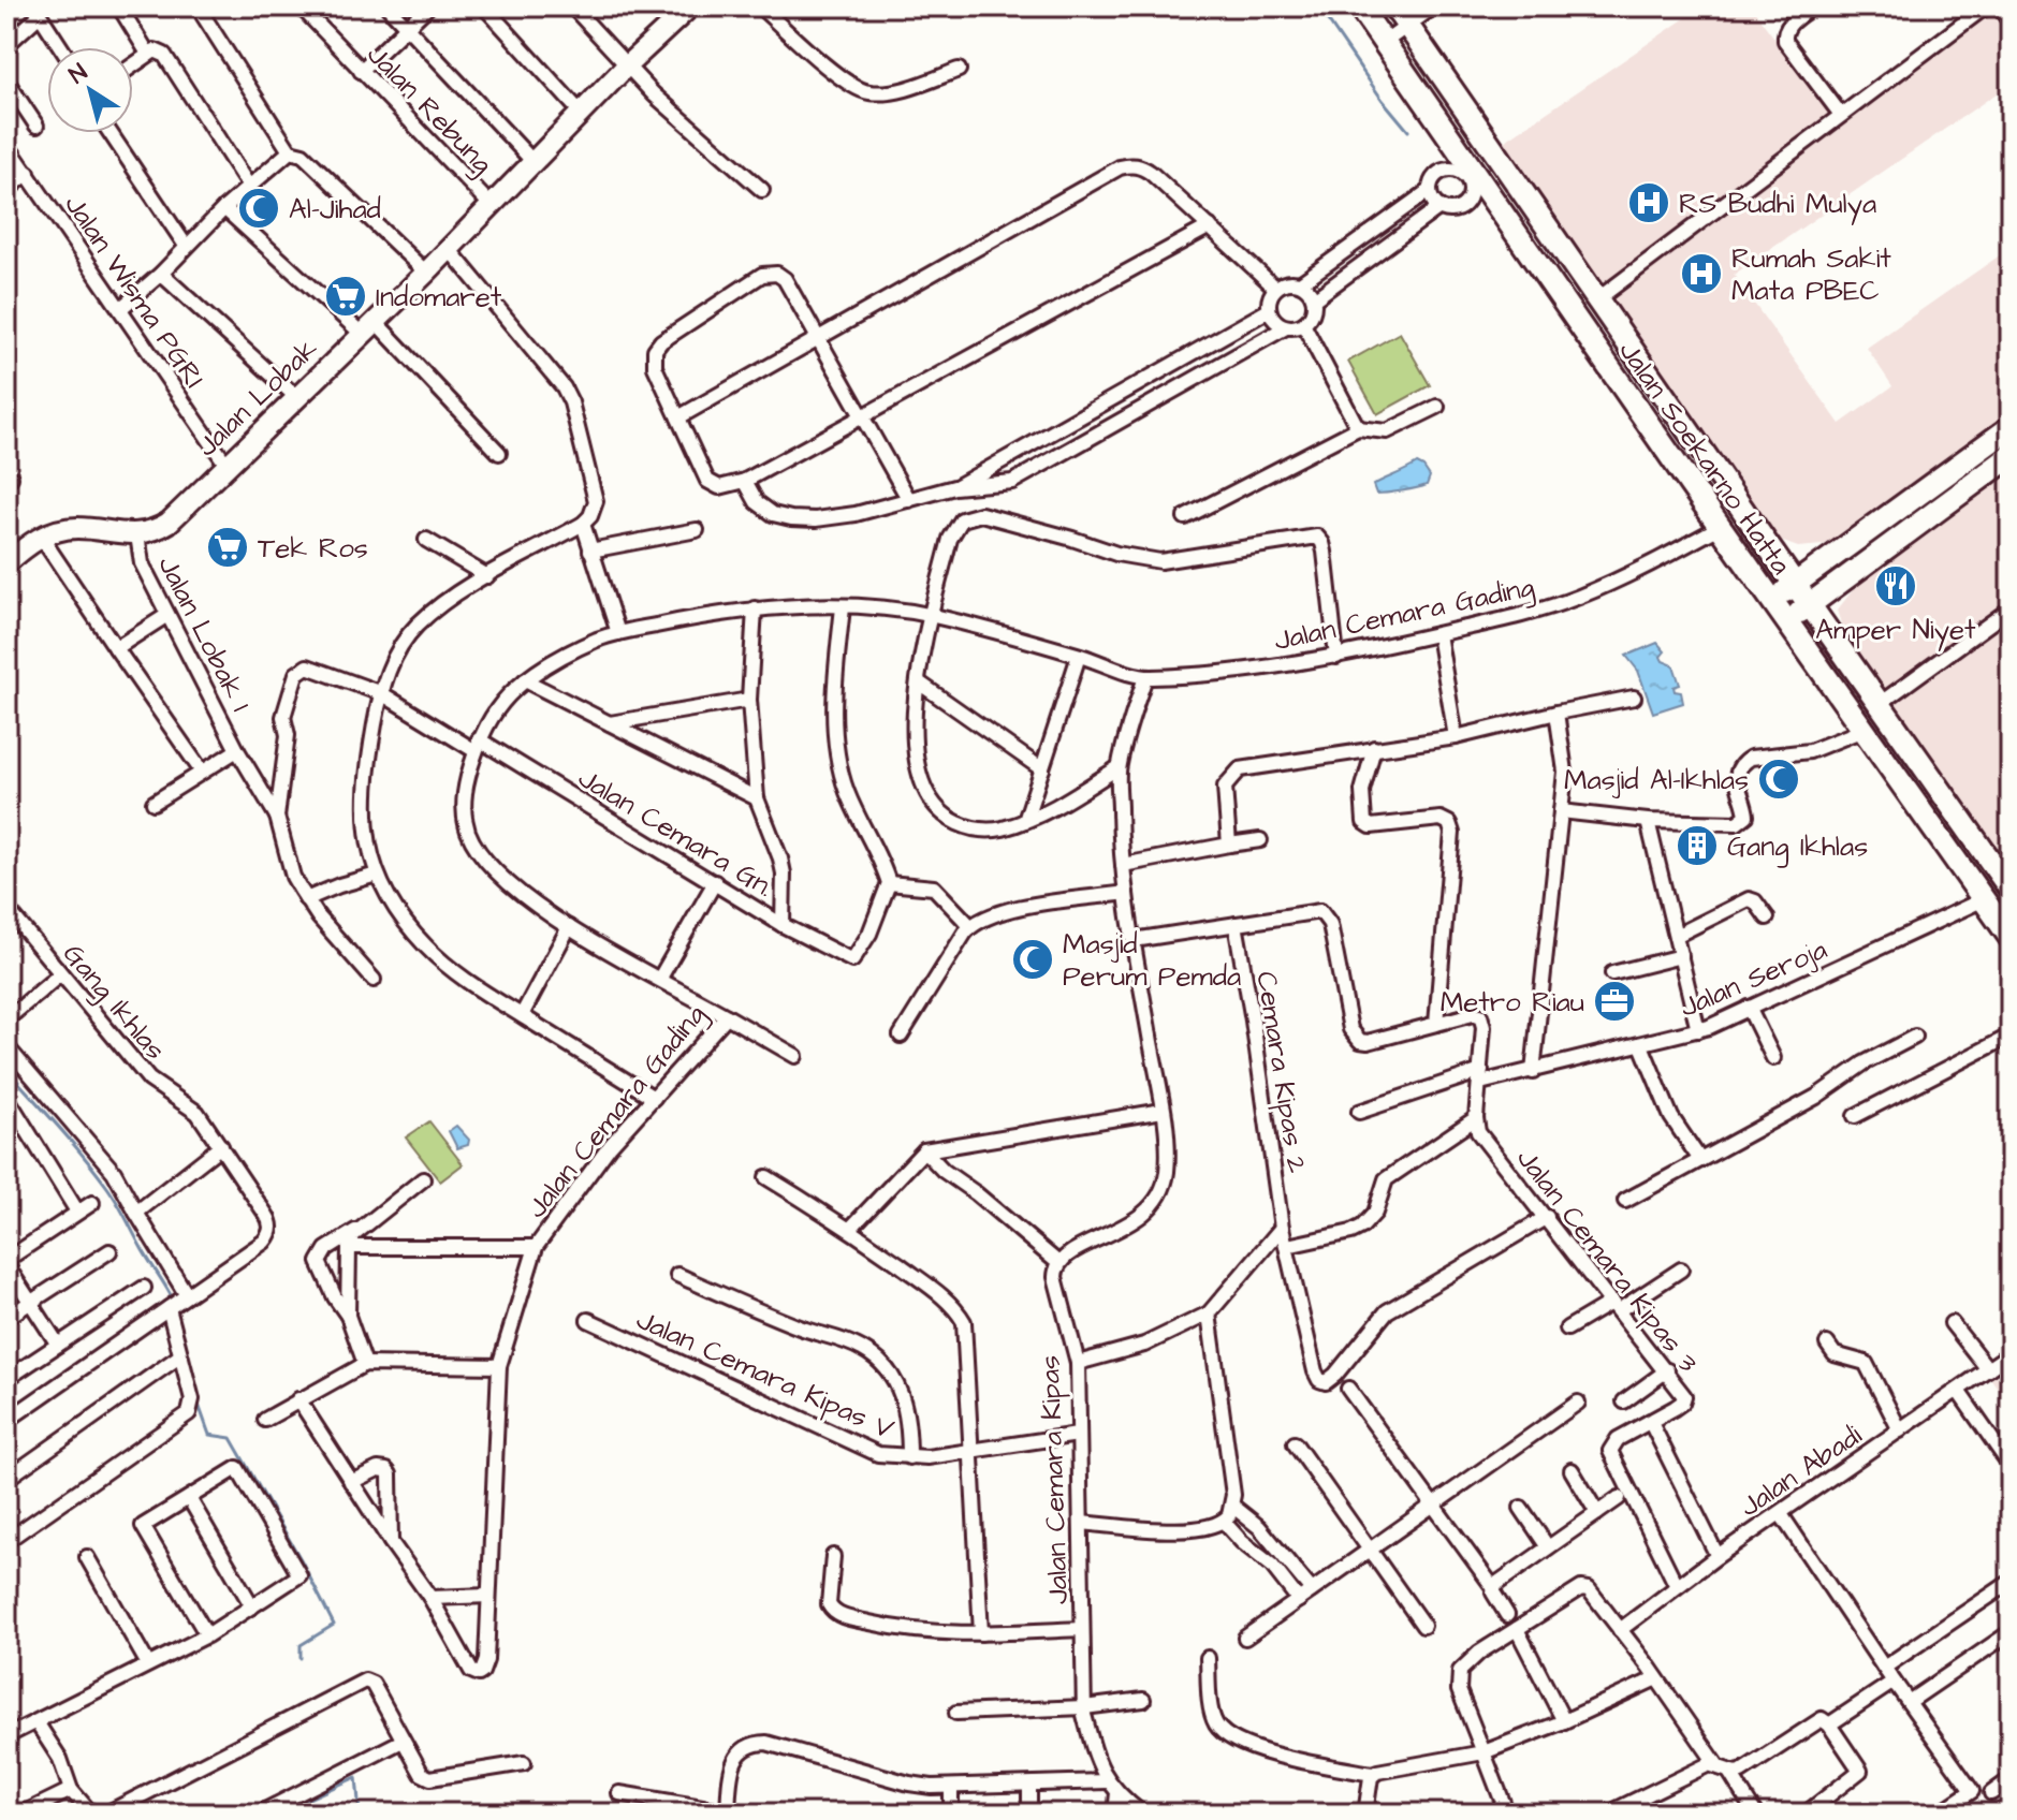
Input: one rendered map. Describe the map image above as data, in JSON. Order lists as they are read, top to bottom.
{
  "streets": {
    "main road": ["Jalan Lobak", "Jalan Soekarno Hatta"],
    "street": [
      "Jalan Rebung",
      "Jalan Wisma PGRI",
      "Jalan Cemara Gading",
      "Jalan Lobak 1",
      "Jalan Cemara Gn.",
      "Jalan Seroja",
      "Gang Ikhlas",
      "Cemara Kipas 2",
      "Jalan Cemara Kipas 3",
      "Jalan Cemara Kipas V",
      "Jalan Abadi",
      "Jalan Cemara Kipas"
    ]
  },
  "crossings": [
    ["Jalan Rebung", "Jalan Lobak"],
    ["Jalan Wisma PGRI", "Jalan Lobak"],
    ["Jalan Lobak", "Jalan Lobak 1"],
    ["Jalan Soekarno Hatta", "Jalan Cemara Gading"],
    ["Jalan Soekarno Hatta", "Jalan Seroja"],
    ["Jalan Cemara Gading", "Jalan Cemara Gn."],
    ["Jalan Lobak 1", "Jalan Cemara Gn."],
    ["Cemara Kipas 2", "Jalan Cemara Kipas 3"],
    ["Jalan Cemara Kipas 3", "Jalan Abadi"],
    ["Jalan Cemara Kipas V", "Jalan Cemara Kipas"]
  ],
  "places": {
    "hospital": ["RS Budhi Mulya", "Rumah Sakit Mata PBEC"],
    "mosque": ["Al-Jihad", "Masjid Al-Ikhlas", "Masjid Perum Pemda"],
    "supermarket": ["Indomaret", "Tek Ros"],
    "restaurant": ["Amper Niyet"],
    "building": ["Gang Ikhlas"],
    "office": ["Metro Riau"]
  },
  "north": "top left"
}
